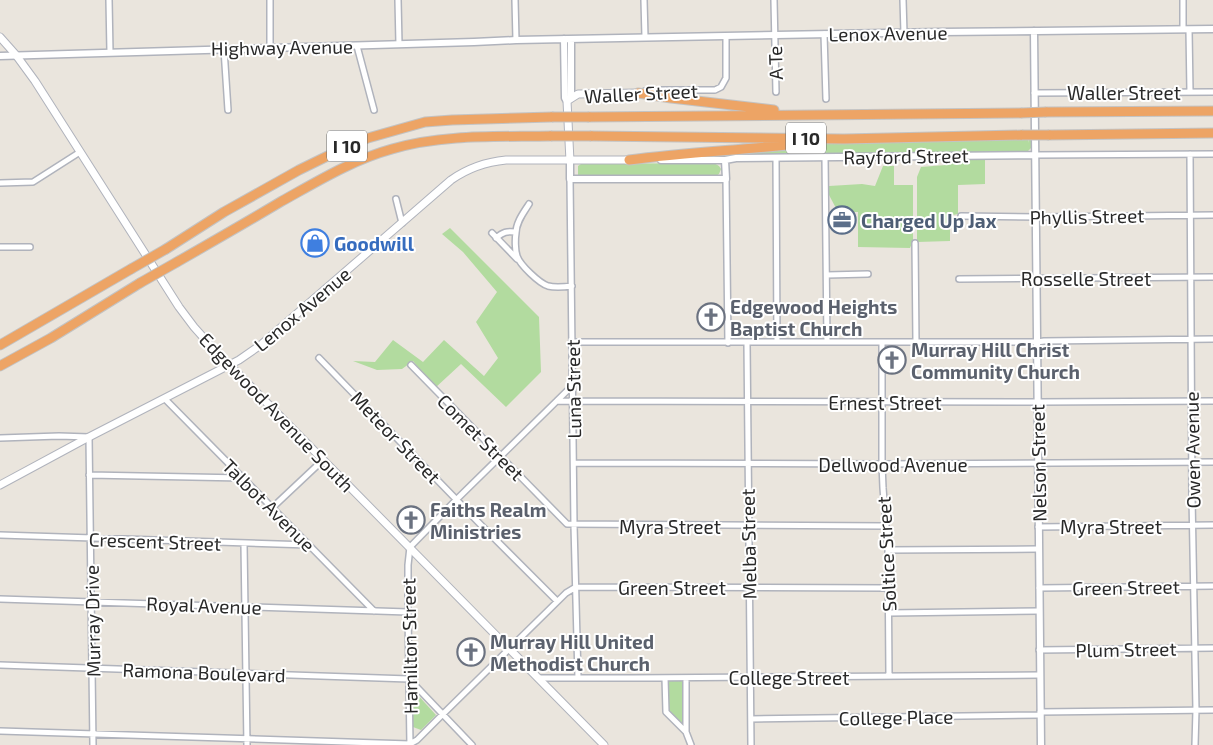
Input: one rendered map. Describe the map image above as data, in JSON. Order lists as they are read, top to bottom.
{
  "streets": {
    "highway": ["I 10"],
    "main road": [
      "Lenox Avenue",
      "Waller Street",
      "Rayford Street",
      "Luna Street",
      "Edgewood Avenue South"
    ],
    "street": [
      "Highway Avenue",
      "A Te",
      "Phyllis Street",
      "Rosselle Street",
      "Ernest Street",
      "Meteor Street",
      "Comet Street",
      "Owen Avenue",
      "Nelson Street",
      "Dellwood Avenue",
      "Talbot Avenue",
      "Myra Street",
      "Crescent Street",
      "Melba Street",
      "Soltice Street",
      "Green Street",
      "Royal Avenue",
      "Murray Drive",
      "Hamilton Street",
      "Plum Street",
      "Ramona Boulevard",
      "College Street",
      "College Place"
    ]
  },
  "crossings": [
    ["Lenox Avenue", "Highway Avenue"],
    ["Lenox Avenue", "A Te"],
    ["Lenox Avenue", "Waller Street"],
    ["Lenox Avenue", "Rayford Street"],
    ["Lenox Avenue", "Luna Street"],
    ["Lenox Avenue", "Edgewood Avenue South"],
    ["Lenox Avenue", "Nelson Street"],
    ["Lenox Avenue", "Talbot Avenue"],
    ["Lenox Avenue", "Murray Drive"],
    ["Highway Avenue", "Luna Street"],
    ["Highway Avenue", "Edgewood Avenue South"],
    ["Waller Street", "Luna Street"],
    ["Waller Street", "Nelson Street"],
    ["Rayford Street", "Luna Street"],
    ["Rayford Street", "Owen Avenue"],
    ["Rayford Street", "Nelson Street"],
    ["Phyllis Street", "Owen Avenue"],
    ["Phyllis Street", "Nelson Street"],
    ["Rosselle Street", "Owen Avenue"],
    ["Rosselle Street", "Nelson Street"],
    ["Luna Street", "Ernest Street"],
    ["Luna Street", "Comet Street"],
    ["Luna Street", "Dellwood Avenue"],
    ["Luna Street", "Myra Street"],
    ["Luna Street", "Green Street"],
    ["Luna Street", "College Street"],
    ["Ernest Street", "Owen Avenue"],
    ["Ernest Street", "Nelson Street"],
    ["Ernest Street", "Melba Street"],
    ["Ernest Street", "Soltice Street"],
    ["Edgewood Avenue South", "Hamilton Street"],
    ["Edgewood Avenue South", "College Street"],
    ["Comet Street", "Myra Street"],
    ["Owen Avenue", "Dellwood Avenue"],
    ["Owen Avenue", "Myra Street"],
    ["Owen Avenue", "Green Street"],
    ["Owen Avenue", "Plum Street"],
    ["Nelson Street", "Dellwood Avenue"],
    ["Nelson Street", "Myra Street"],
    ["Nelson Street", "Green Street"],
    ["Nelson Street", "Plum Street"],
    ["Nelson Street", "College Street"],
    ["Nelson Street", "College Place"],
    ["Dellwood Avenue", "Melba Street"],
    ["Dellwood Avenue", "Soltice Street"],
    ["Talbot Avenue", "Crescent Street"],
    ["Talbot Avenue", "Royal Avenue"],
    ["Myra Street", "Melba Street"],
    ["Myra Street", "Soltice Street"],
    ["Crescent Street", "Murray Drive"],
    ["Melba Street", "Green Street"],
    ["Melba Street", "College Street"],
    ["Melba Street", "College Place"],
    ["Soltice Street", "Green Street"],
    ["Soltice Street", "College Street"],
    ["Royal Avenue", "Murray Drive"],
    ["Royal Avenue", "Hamilton Street"],
    ["Murray Drive", "Ramona Boulevard"],
    ["Hamilton Street", "Ramona Boulevard"]
  ],
  "places": {
    "office": ["Charged Up Jax"],
    "shop": ["Goodwill"],
    "church": [
      "Edgewood Heights Baptist Church",
      "Murray Hill Christ Community Church",
      "Faiths Realm Ministries",
      "Murray Hill United Methodist Church"
    ]
  }
}
